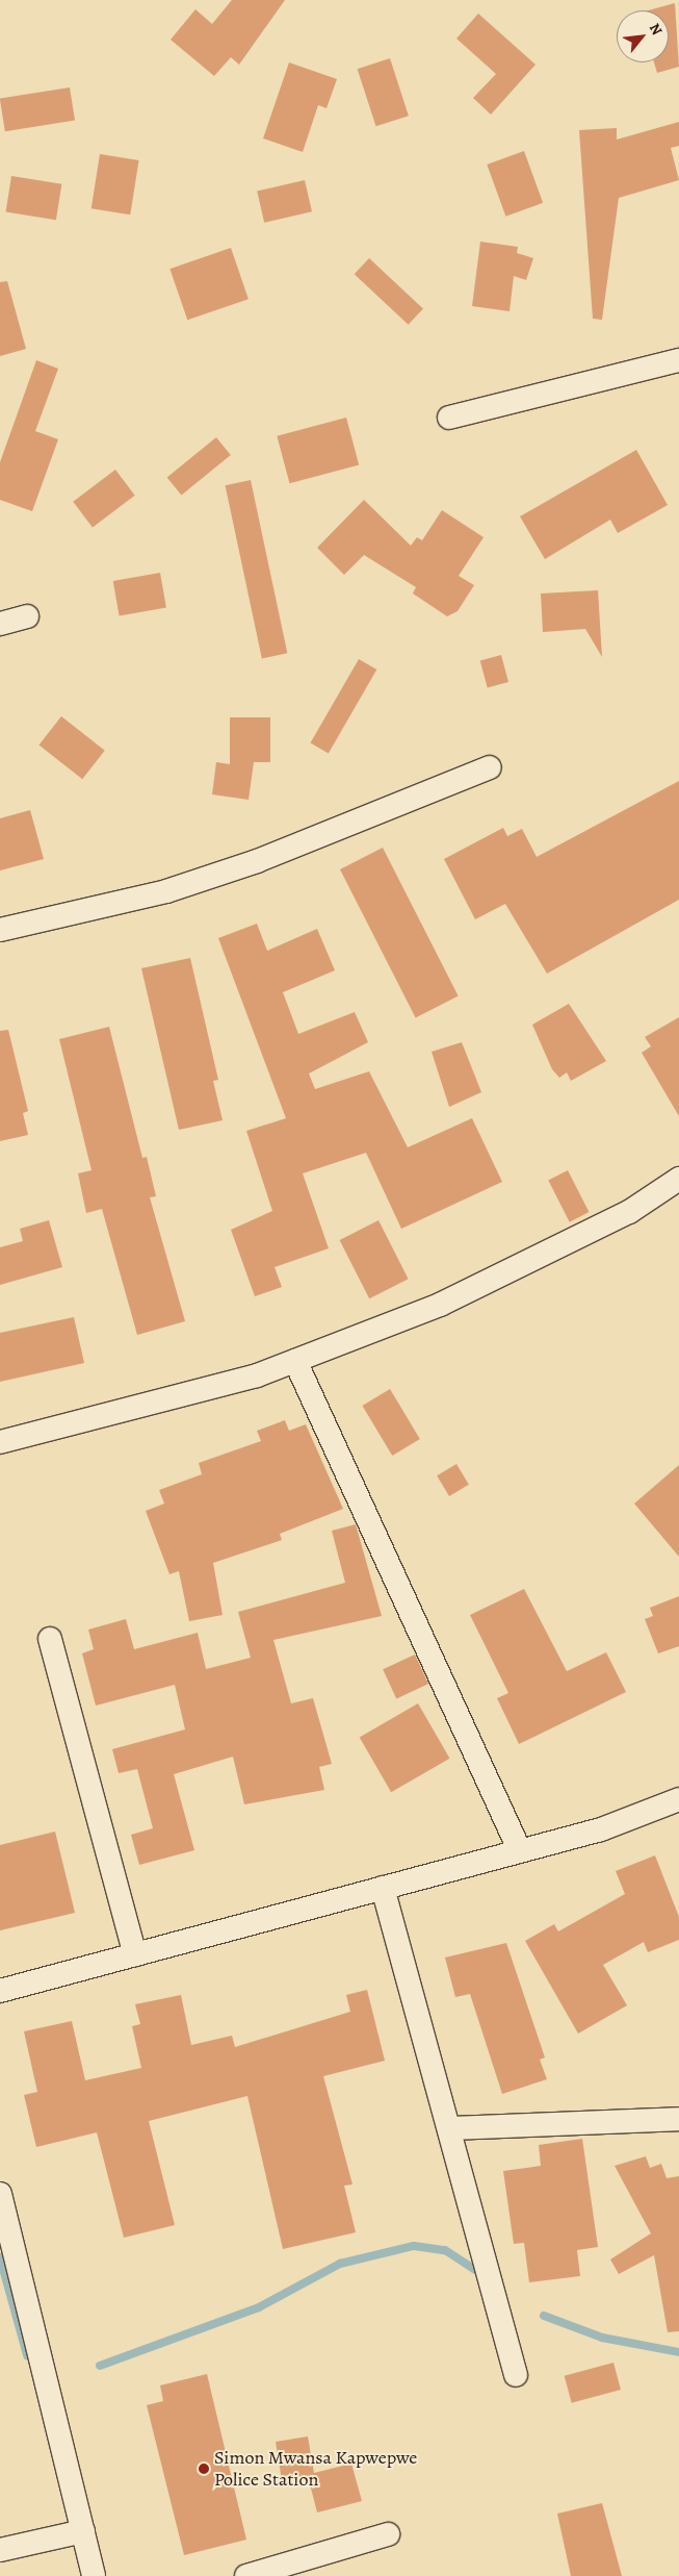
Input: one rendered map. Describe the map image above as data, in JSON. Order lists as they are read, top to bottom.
{
  "places": ["Simon Mwansa Kapwepwe Police Station"],
  "north": "top right"
}
